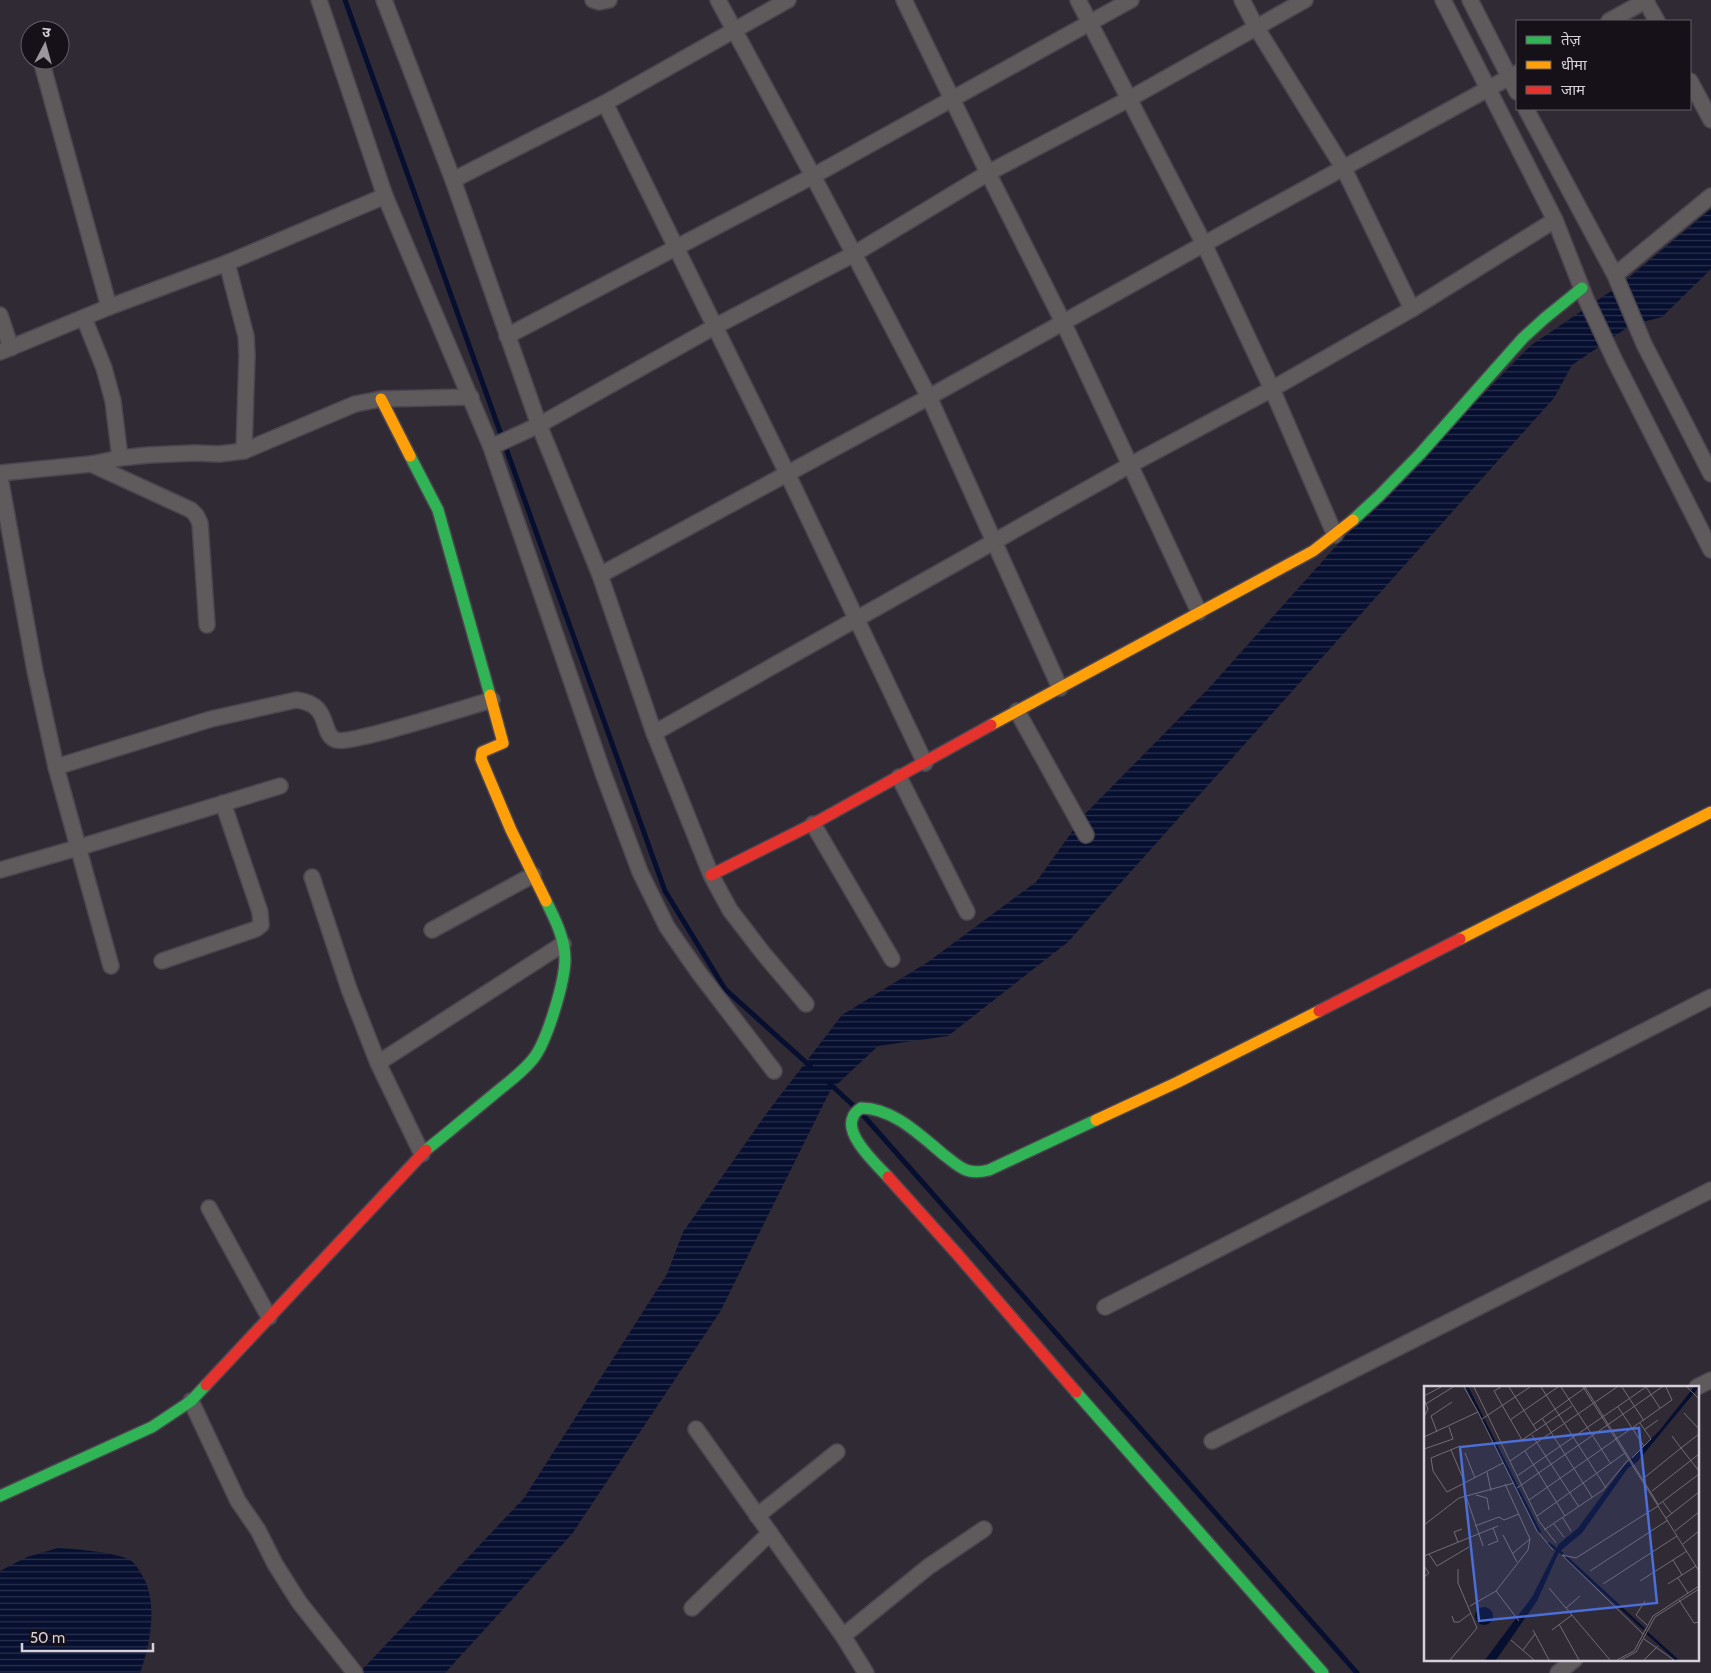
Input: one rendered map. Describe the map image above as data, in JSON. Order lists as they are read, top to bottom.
{
  "legend": ["तेज़", "धीमा", "जाम"],
  "scale_bar": "50 m",
  "north": "top"
}
